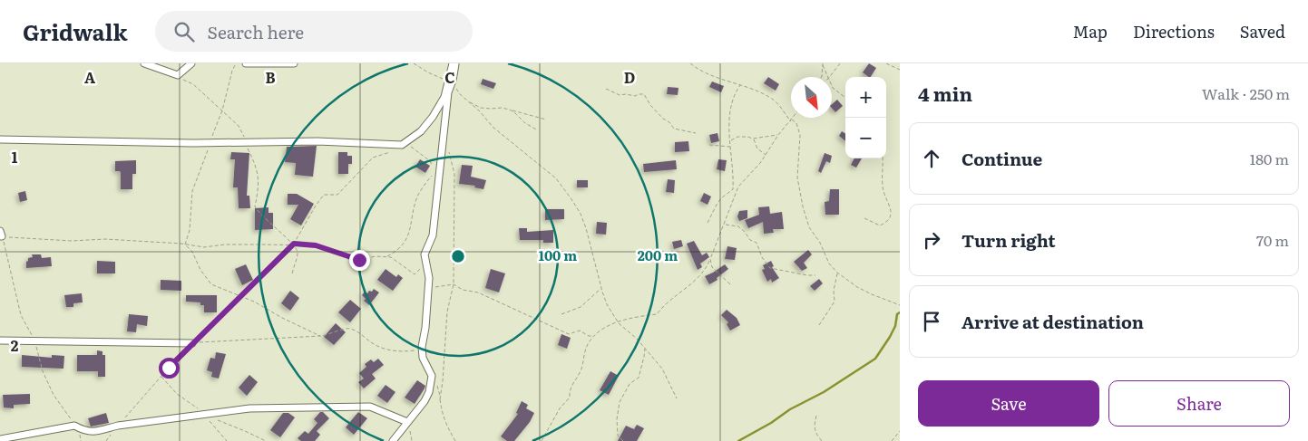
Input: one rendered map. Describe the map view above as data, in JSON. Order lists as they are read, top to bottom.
{
  "north": "bottom right",
  "page": {
    "header": "Gridwalk",
    "search": "Search here",
    "nav": ["Map", "Directions", "Saved"],
    "heading": ["4 min", "Walk · 250 m"],
    "map_buttons": ["+", "−"],
    "list": [
      ["Continue", "180 m"],
      ["Turn right", "70 m"],
      "Arrive at destination"
    ],
    "buttons": ["Save", "Share"]
  },
  "grid": {
    "columns": [
      "A",
      "B",
      "C",
      "D"
    ],
    "rows": ["1", "2"]
  },
  "rings": ["100 m", "200 m"]
}
